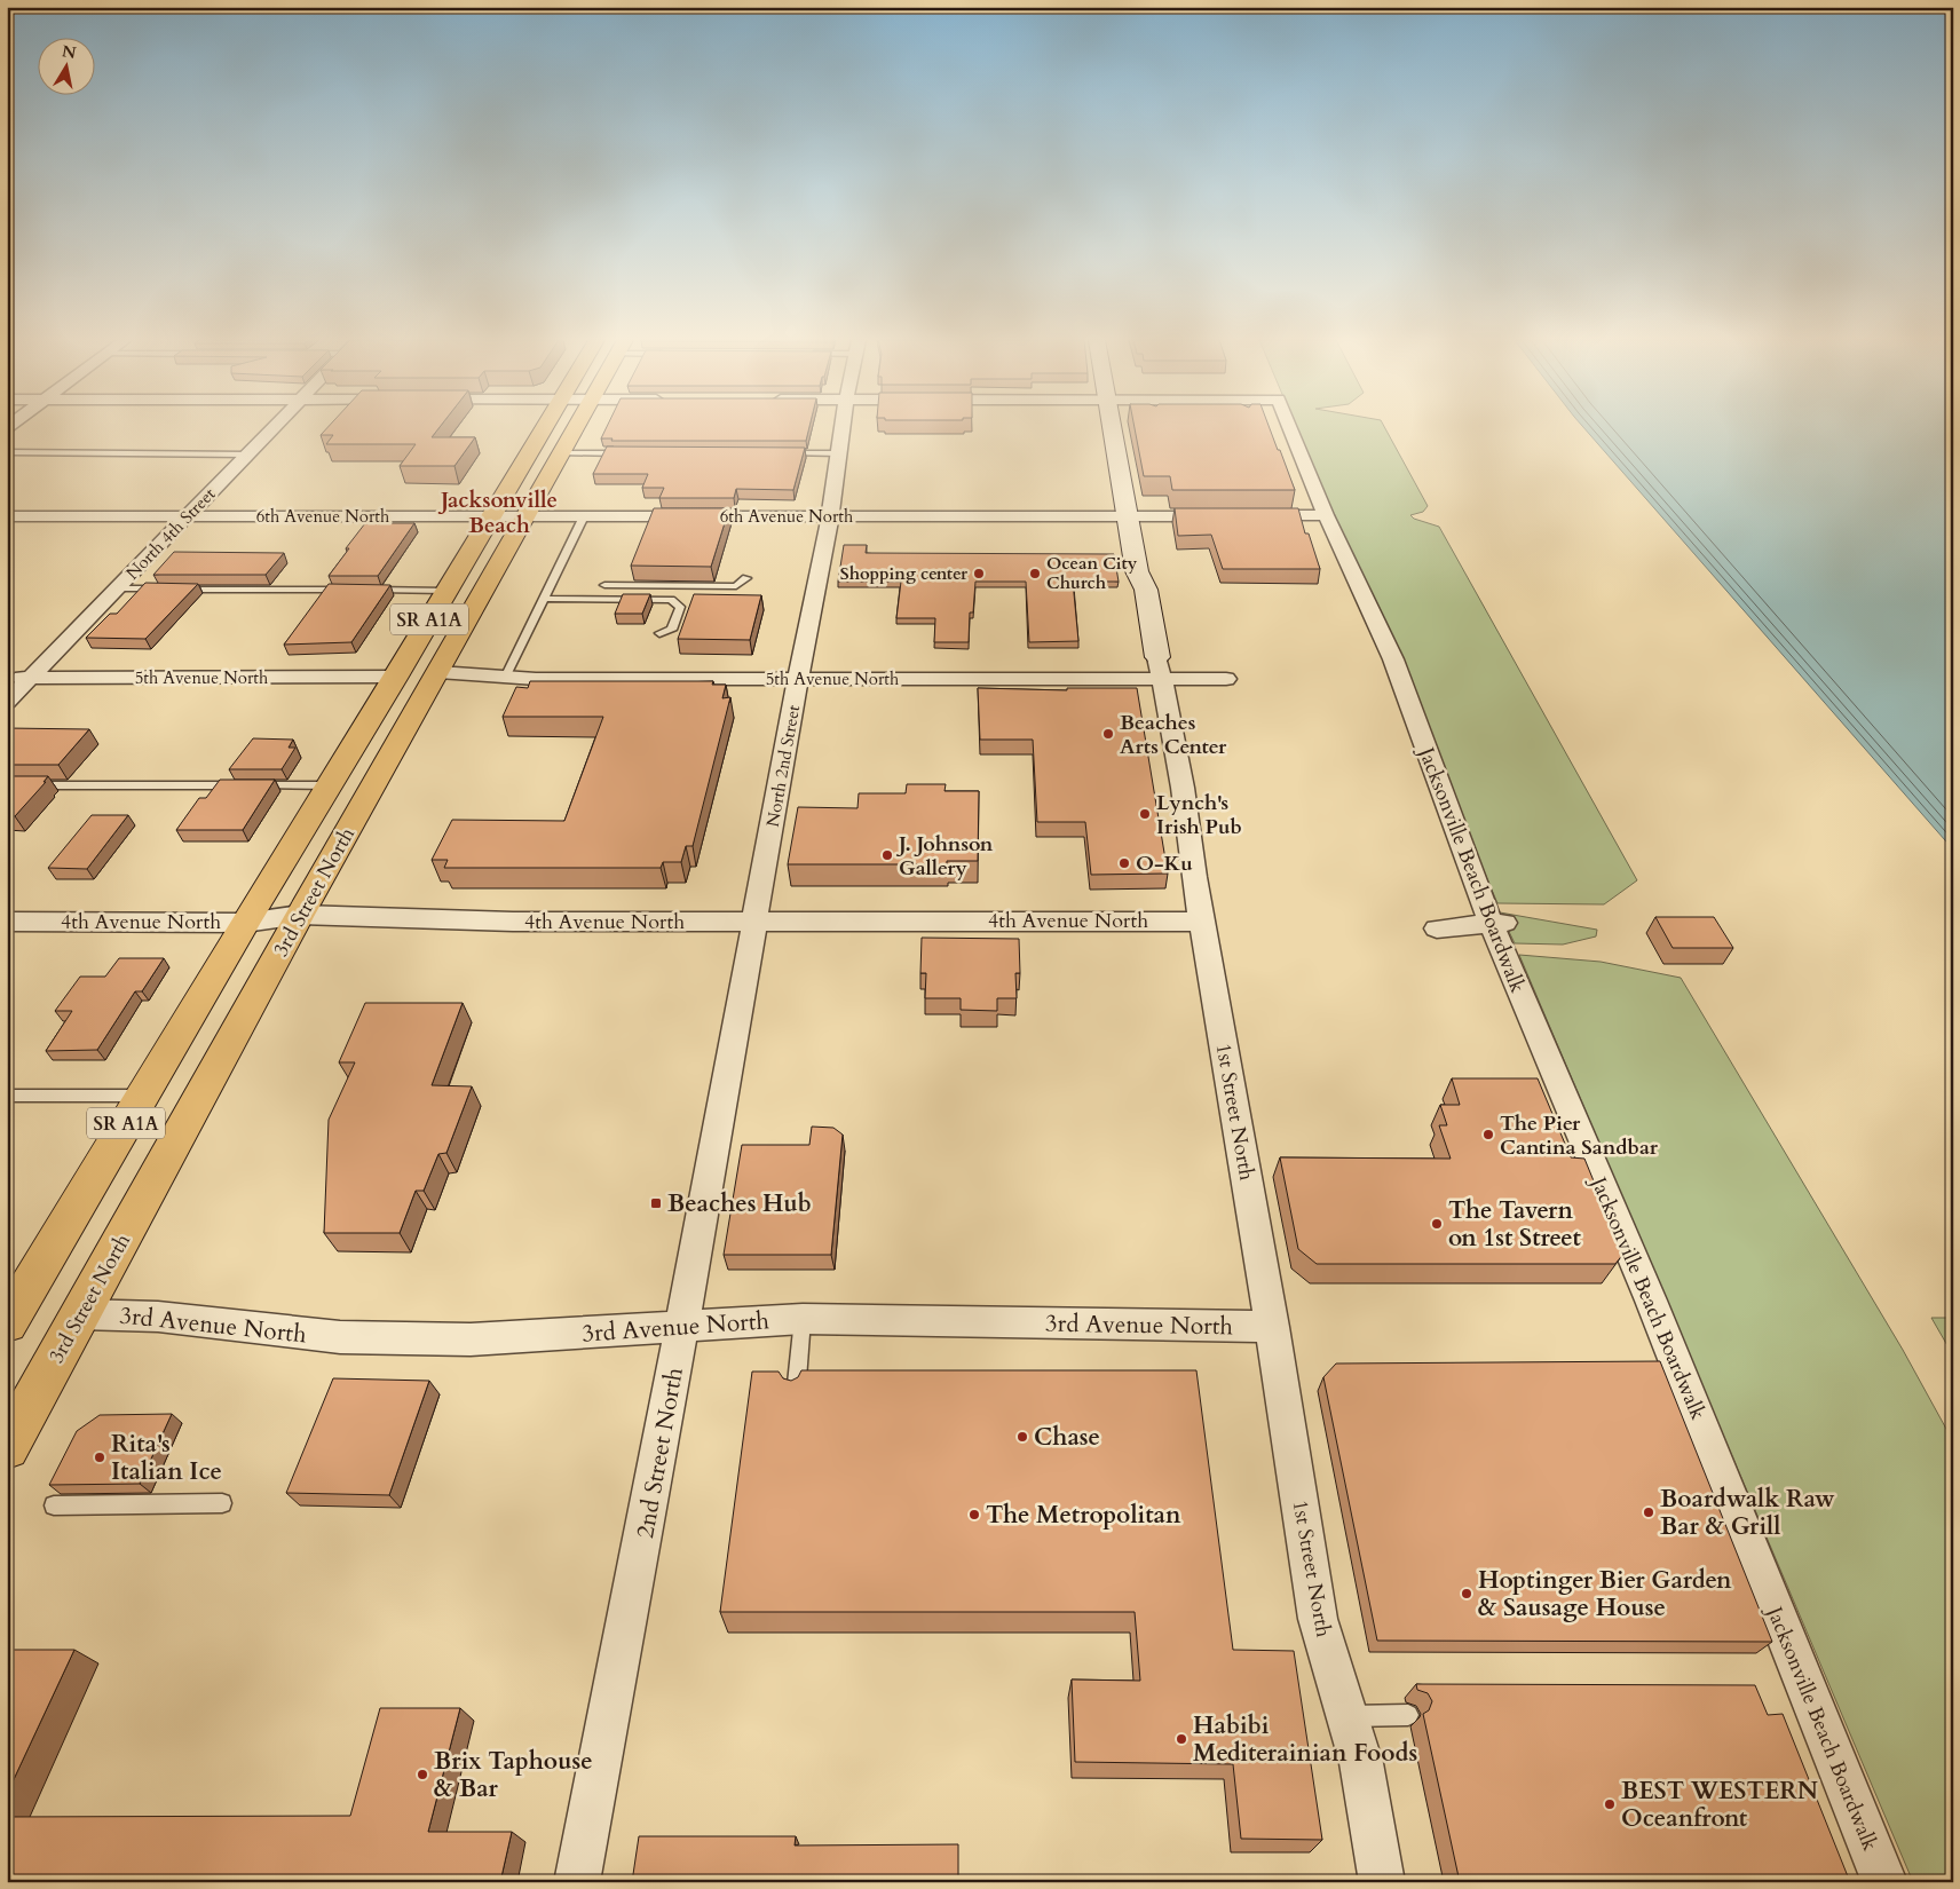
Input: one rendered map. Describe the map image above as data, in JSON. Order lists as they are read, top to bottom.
{
  "streets": {
    "main road": ["SR A1A", "3rd Street North"],
    "street": [
      "6th Avenue North",
      "North 4th Street",
      "5th Avenue North",
      "North 2nd Street",
      "Jacksonville Beach Boardwalk",
      "4th Avenue North",
      "1st Street North",
      "3rd Avenue North",
      "2nd Street North"
    ]
  },
  "crossings": [
    ["6th Avenue North", "North 4th Street"],
    ["6th Avenue North", "North 2nd Street"],
    ["6th Avenue North", "3rd Street North"],
    ["6th Avenue North", "1st Street North"],
    ["North 4th Street", "5th Avenue North"],
    ["5th Avenue North", "North 2nd Street"],
    ["5th Avenue North", "3rd Street North"],
    ["5th Avenue North", "1st Street North"],
    ["North 2nd Street", "4th Avenue North"],
    ["North 2nd Street", "2nd Street North"],
    ["3rd Street North", "4th Avenue North"],
    ["3rd Street North", "3rd Avenue North"],
    ["4th Avenue North", "1st Street North"],
    ["4th Avenue North", "2nd Street North"],
    ["1st Street North", "3rd Avenue North"],
    ["3rd Avenue North", "2nd Street North"]
  ],
  "districts": ["Jacksonville Beach"],
  "places": {
    "other": [
      "Shopping center",
      "Ocean City Church",
      "Beaches Arts Center",
      "Lynch's Irish Pub",
      "J. Johnson Gallery",
      "O-Ku",
      "The Pier Cantina Sandbar",
      "The Tavern on 1st Street",
      "Chase",
      "Rita's Italian Ice",
      "Boardwalk Raw Bar & Grill",
      "The Metropolitan",
      "Hoptinger Bier Garden & Sausage House",
      "Habibi Mediterainian Foods",
      "Brix Taphouse & Bar",
      "BEST WESTERN Oceanfront"
    ],
    "transit": ["Beaches Hub"]
  },
  "north": "top"
}
